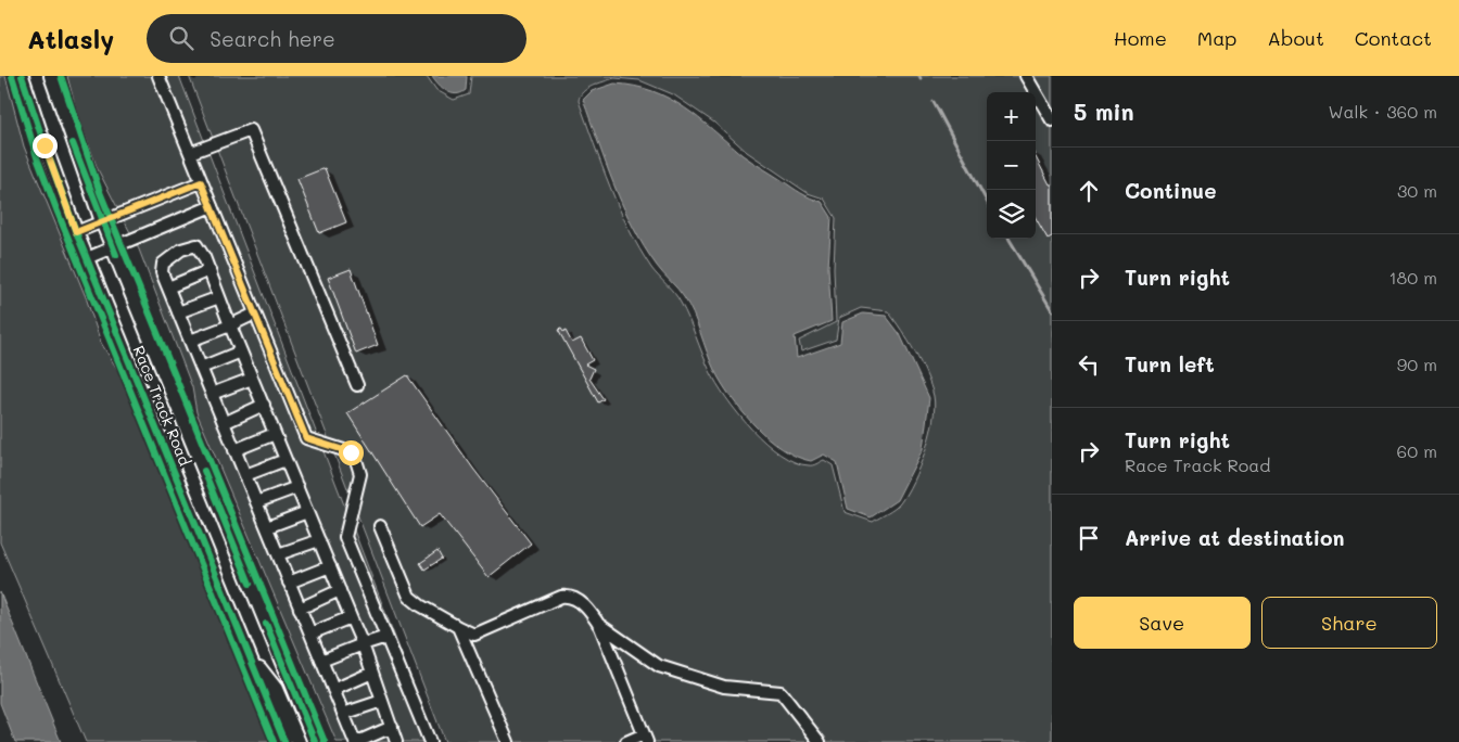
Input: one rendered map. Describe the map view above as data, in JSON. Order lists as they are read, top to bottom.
{
  "streets": {
    "main road": ["Race Track Road"]
  },
  "page": {
    "header": "Atlasly",
    "search": "Search here",
    "nav": [
      "Home",
      "Map",
      "About",
      "Contact"
    ],
    "heading": ["5 min", "Walk · 360 m"],
    "map_buttons": ["+", "−"],
    "list": [
      ["Continue", "30 m"],
      ["Turn right", "180 m"],
      ["Turn left", "90 m"],
      ["Turn right", "Race Track Road", "60 m"],
      "Arrive at destination"
    ],
    "buttons": ["Save", "Share"]
  }
}
